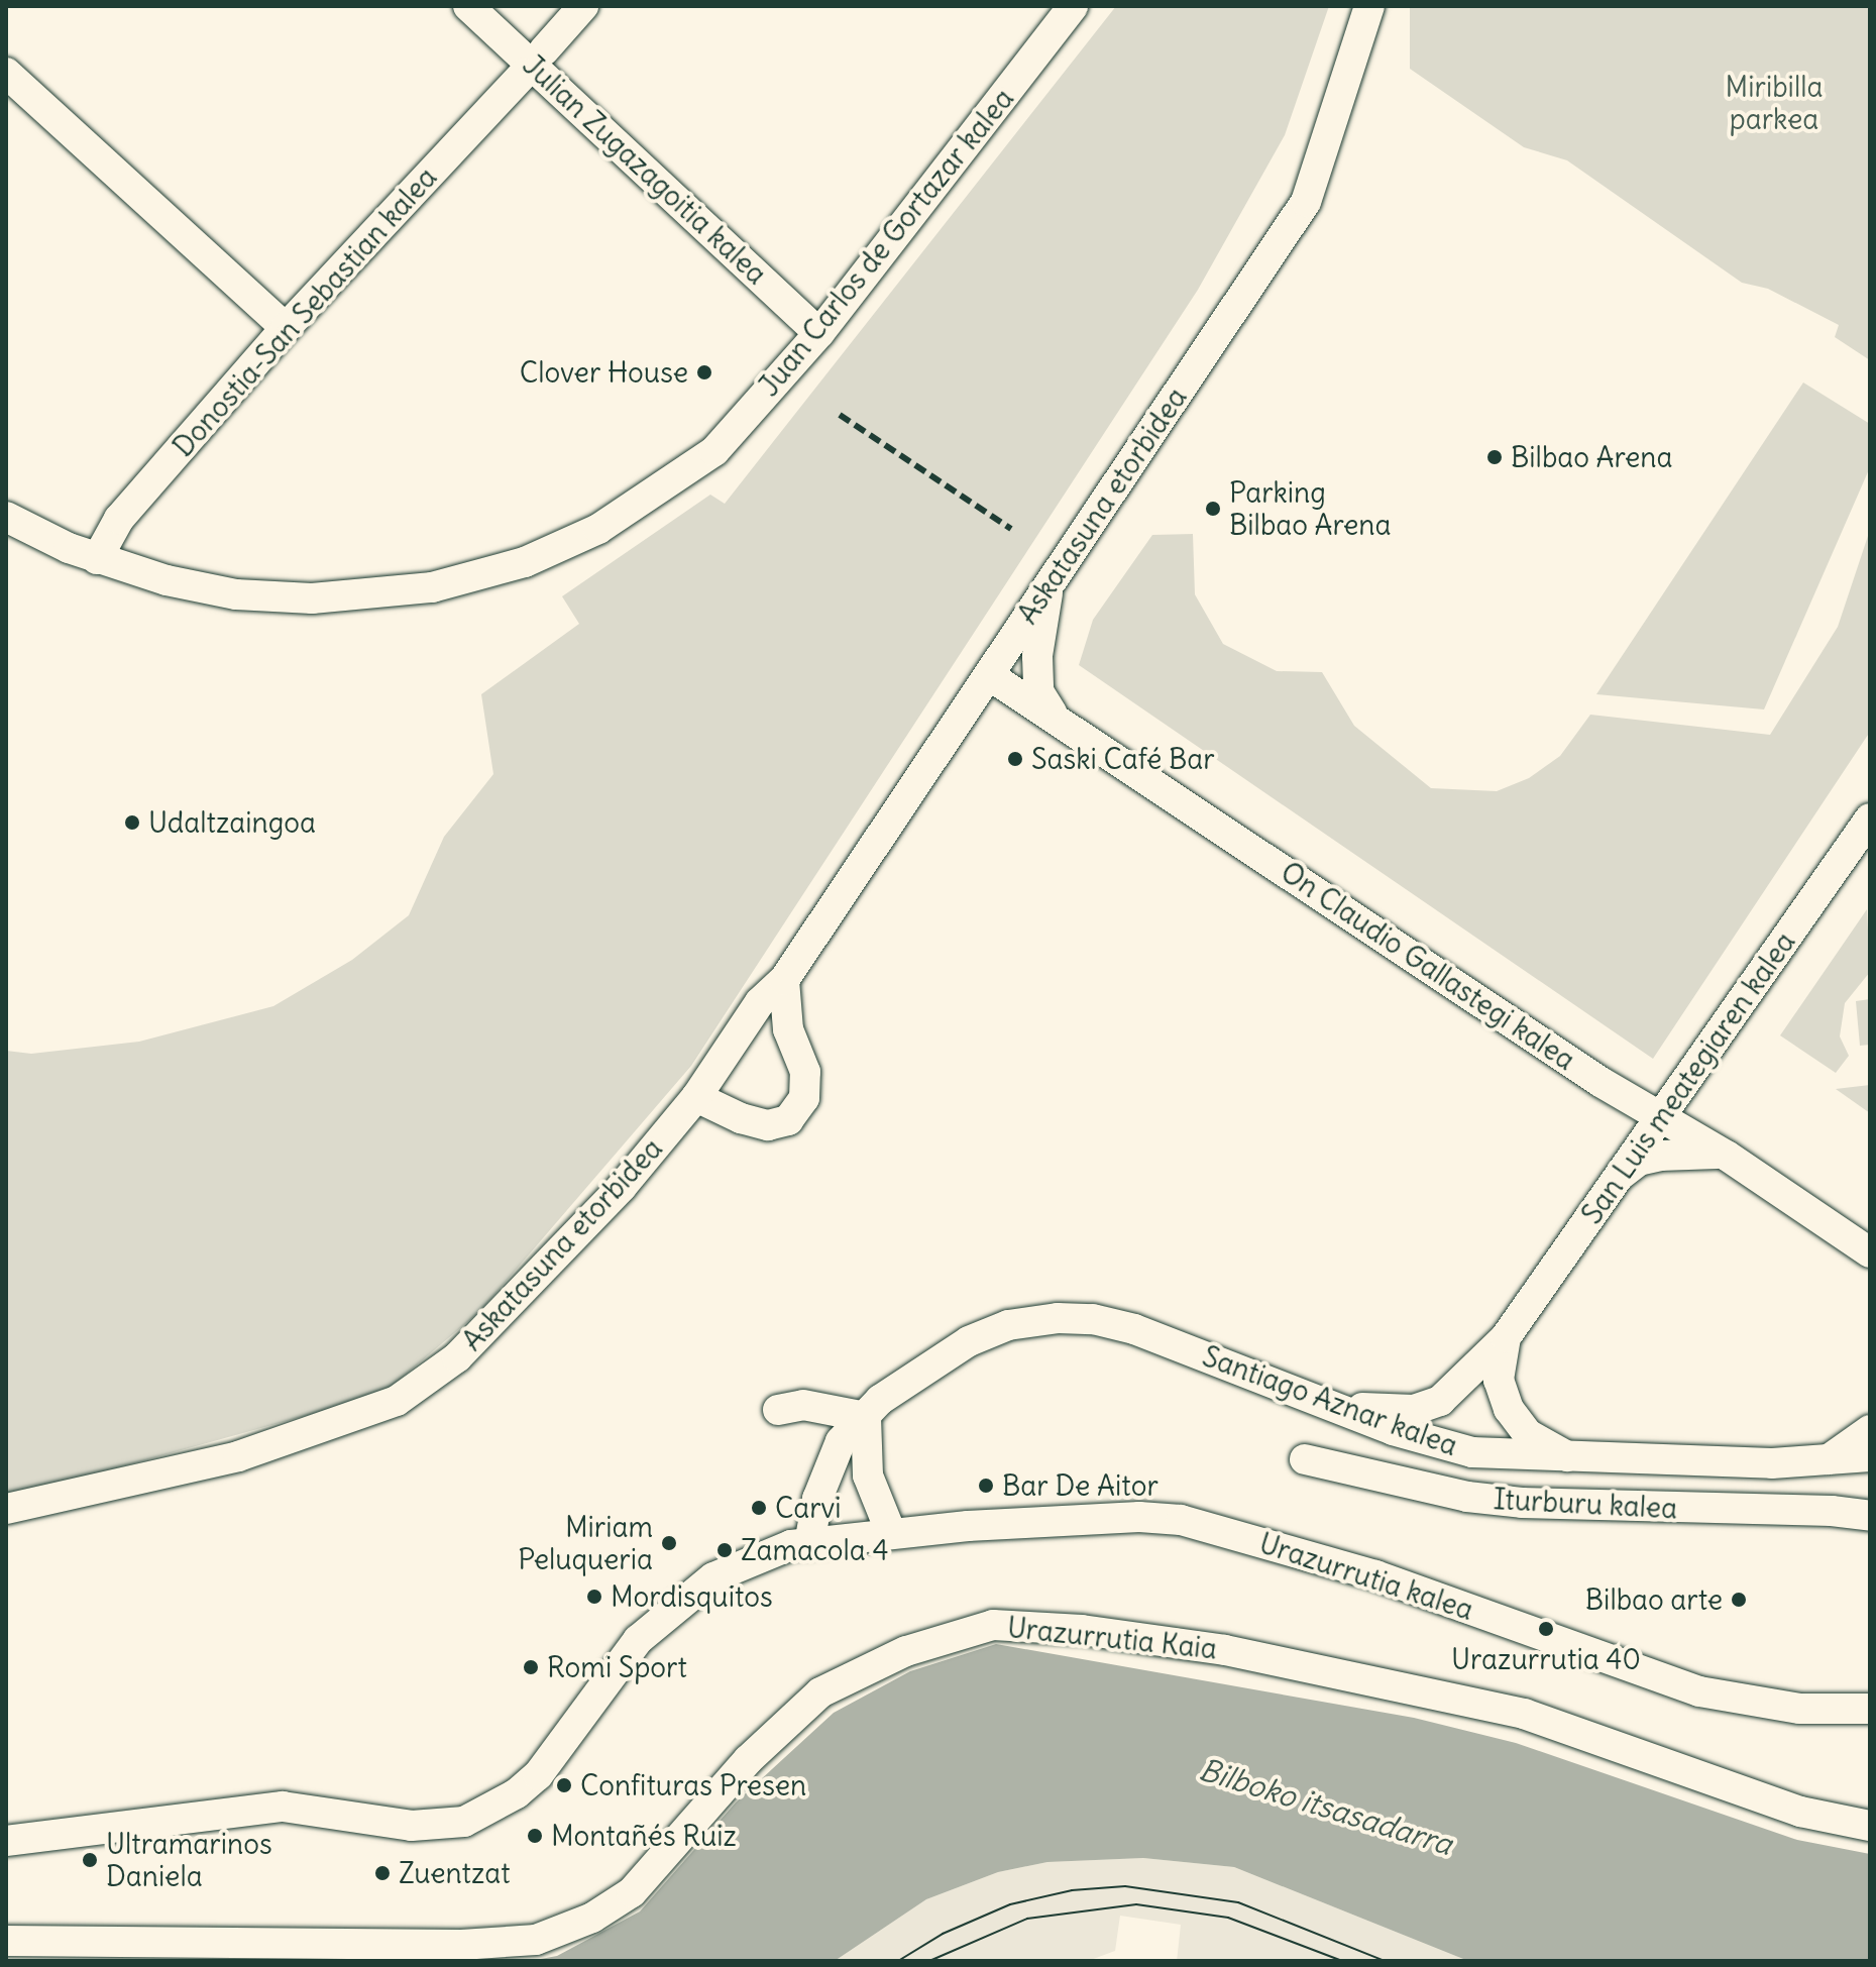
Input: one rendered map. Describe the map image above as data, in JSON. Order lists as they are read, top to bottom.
{
  "streets": {
    "street": [
      "Julian Zugazagoitia kalea",
      "Juan Carlos de Gortazar kalea",
      "Donostia-San Sebastian kalea",
      "Askatasuna etorbidea",
      "On Claudio Gallastegi kalea",
      "San Luis meategiaren kalea",
      "Santiago Aznar kalea",
      "Iturburu kalea",
      "Urazurrutia kalea",
      "Urazurrutia Kaia"
    ]
  },
  "crossings": [
    ["Julian Zugazagoitia kalea", "Juan Carlos de Gortazar kalea"],
    ["Juan Carlos de Gortazar kalea", "Donostia-San Sebastian kalea"],
    ["Askatasuna etorbidea", "On Claudio Gallastegi kalea"],
    ["On Claudio Gallastegi kalea", "San Luis meategiaren kalea"],
    ["San Luis meategiaren kalea", "Santiago Aznar kalea"],
    ["Santiago Aznar kalea", "Urazurrutia kalea"]
  ],
  "water": ["Bilboko itsasadarra"],
  "parks": ["Miribilla parkea"],
  "places": [
    "Clover House",
    "Bilbao Arena",
    "Parking Bilbao Arena",
    "Saski Café Bar",
    "Udaltzaingoa",
    "Bar De Aitor",
    "Carvi",
    "Miriam Peluqueria",
    "Zamacola 4",
    "Mordisquitos",
    "Bilbao arte",
    "Urazurrutia 40",
    "Romi Sport",
    "Confituras Presen",
    "Montañés Ruiz",
    "Ultramarinos Daniela",
    "Zuentzat"
  ]
}
